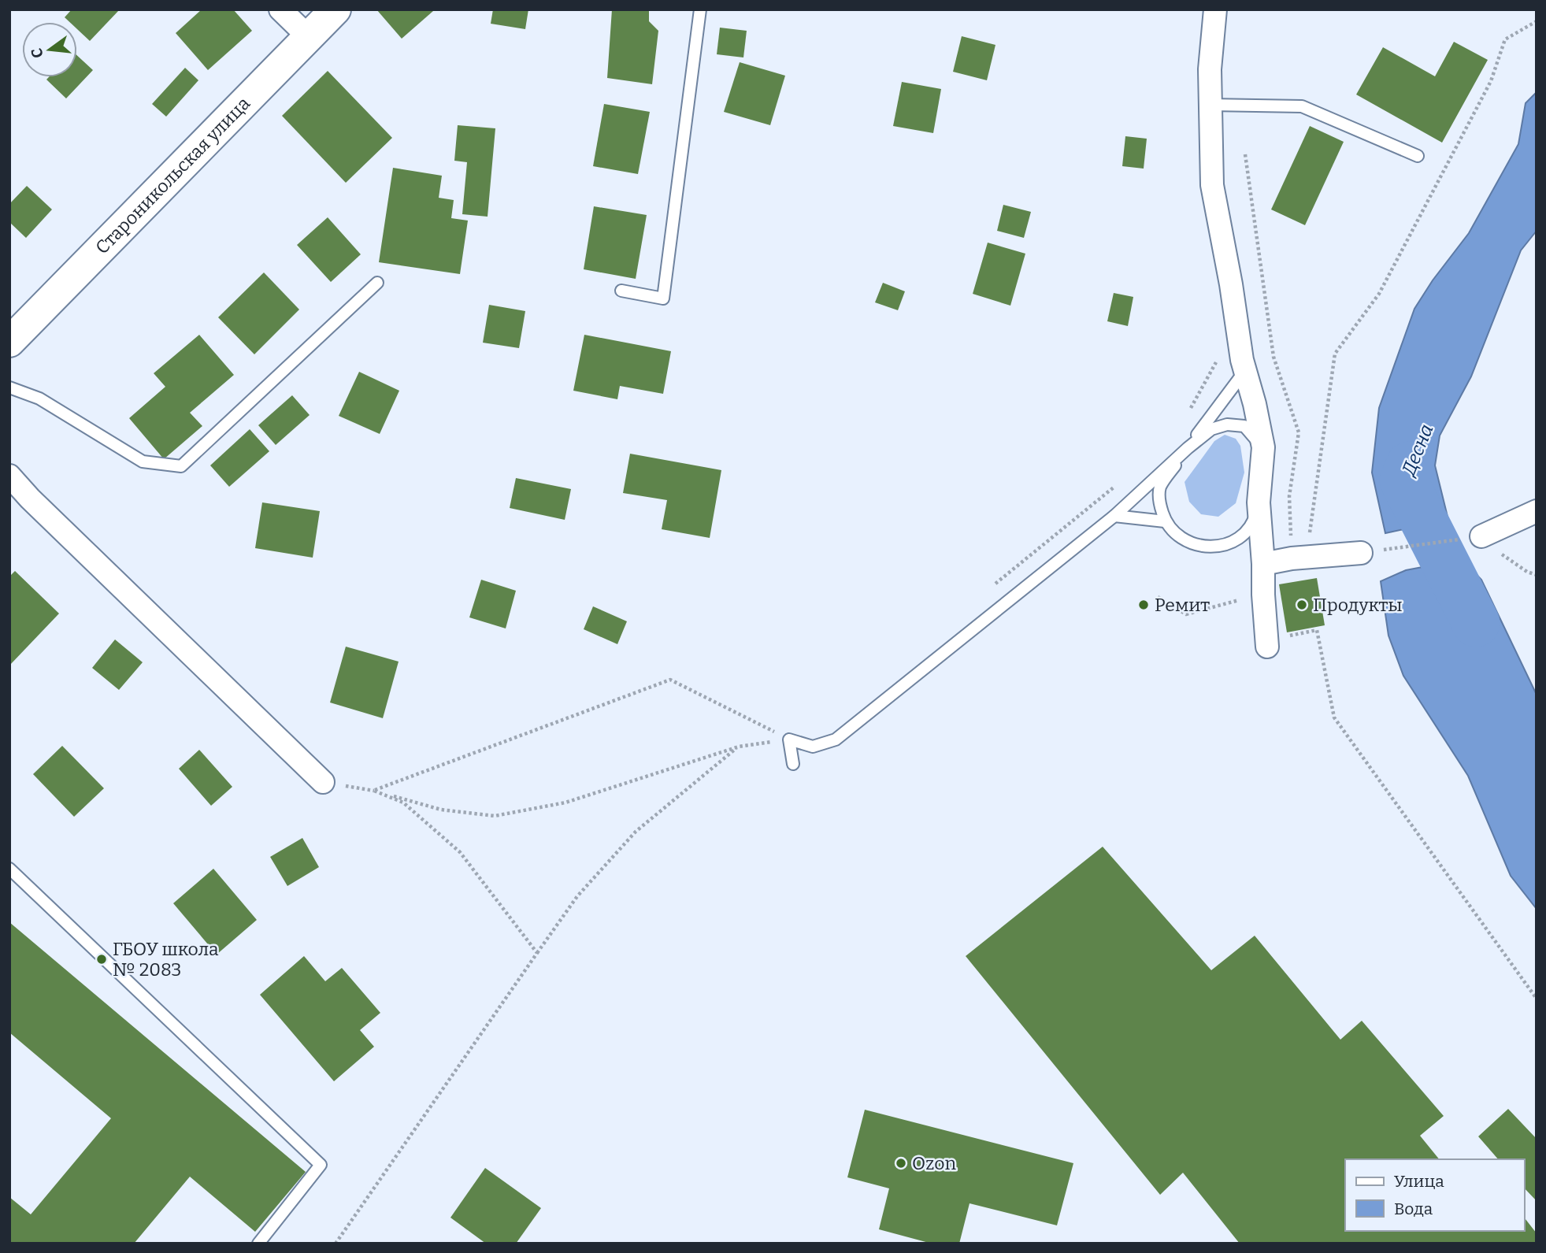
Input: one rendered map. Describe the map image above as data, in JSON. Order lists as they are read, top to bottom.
{
  "streets": {
    "street": ["Староникольская улица"]
  },
  "water": ["Десна"],
  "places": [
    "Ремит",
    "Продукты",
    "ГБОУ школа № 2083",
    "Ozon"
  ],
  "legend": ["Улица", "Вода"],
  "north": "left"
}
